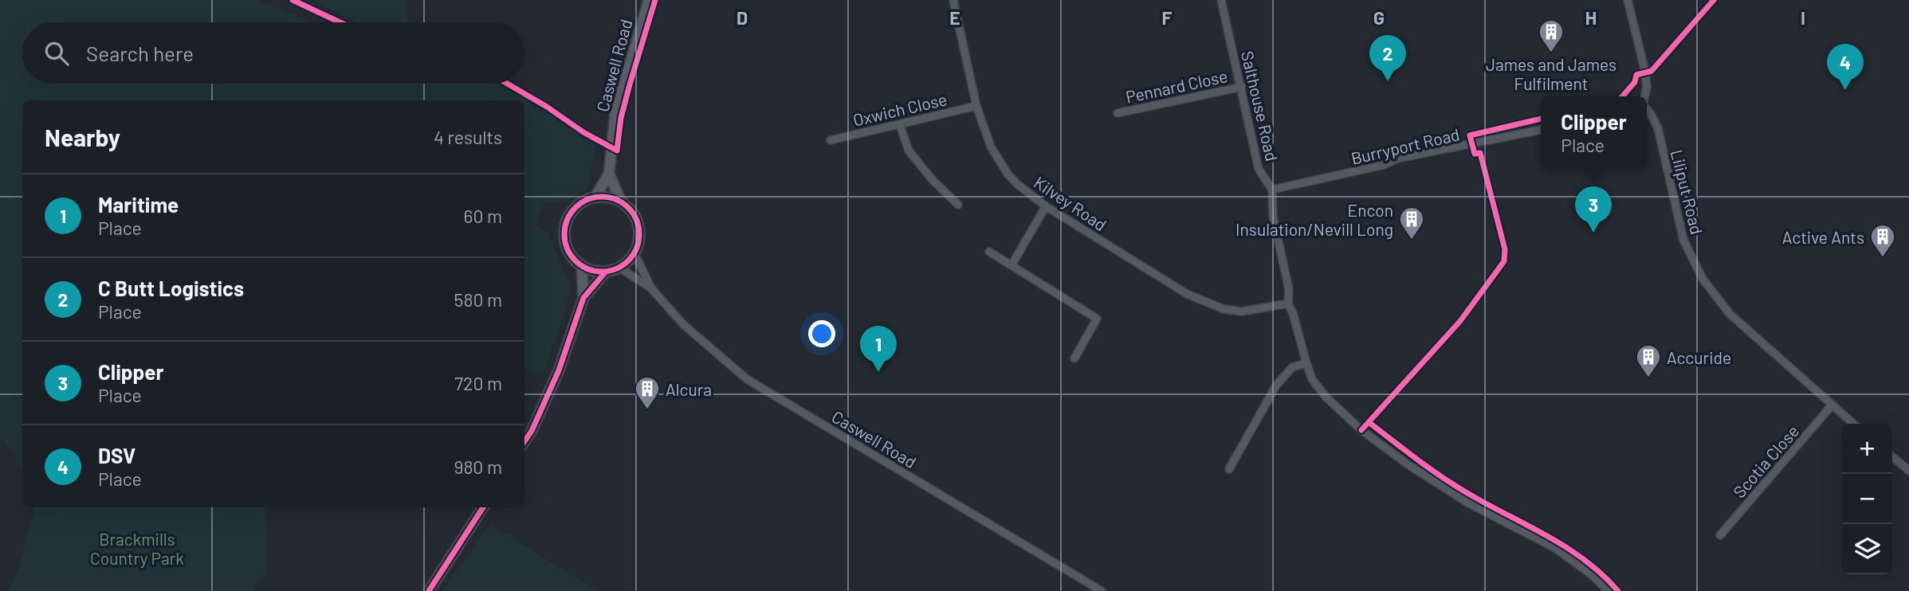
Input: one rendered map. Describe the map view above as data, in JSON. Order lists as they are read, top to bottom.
{
  "streets": {
    "street": [
      "Caswell Road",
      "Pennard Close",
      "Salthouse Road",
      "Oxwich Close",
      "Burryport Road",
      "Liliput Road",
      "Kilvey Road",
      "Scotia Close"
    ]
  },
  "crossings": [
    ["Pennard Close", "Salthouse Road"],
    ["Salthouse Road", "Burryport Road"],
    ["Salthouse Road", "Kilvey Road"],
    ["Oxwich Close", "Kilvey Road"],
    ["Liliput Road", "Scotia Close"]
  ],
  "parks": ["Brackmills Country Park"],
  "places": {
    "building": [
      "James and James Fulfilment",
      "Encon Insulation/Nevill Long",
      "Active Ants",
      "Accuride",
      "Alcura"
    ]
  },
  "page": {
    "search": "Search here",
    "pins": [
      "2",
      "4",
      "3",
      "1"
    ],
    "popup": ["Clipper", "Place"],
    "heading": ["Nearby", "4 results"],
    "list": [
      {
        "mark": "1",
        "name": "Maritime",
        "note": "Place",
        "value": "60 m"
      },
      {
        "mark": "2",
        "name": "C Butt Logistics",
        "note": "Place",
        "value": "580 m"
      },
      {
        "mark": "3",
        "name": "Clipper",
        "note": "Place",
        "value": "720 m"
      },
      {
        "mark": "4",
        "name": "DSV",
        "note": "Place",
        "value": "980 m"
      }
    ],
    "map_buttons": ["+", "−"]
  },
  "grid": {
    "columns": [
      "D",
      "E",
      "F",
      "G",
      "H",
      "I"
    ]
  }
}
